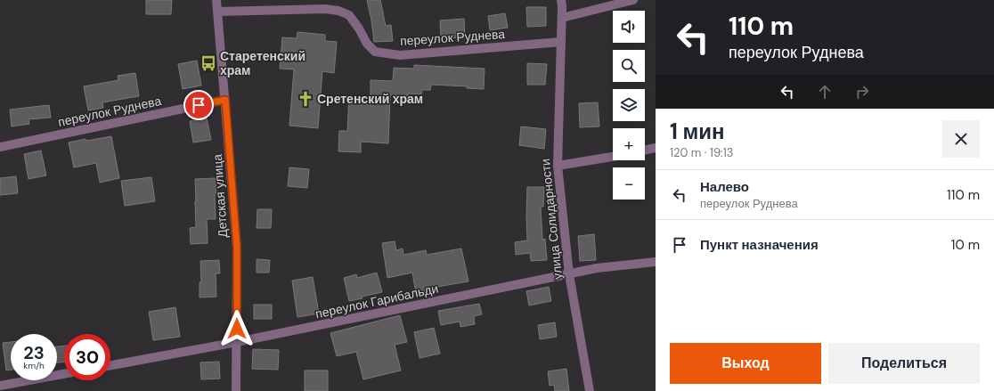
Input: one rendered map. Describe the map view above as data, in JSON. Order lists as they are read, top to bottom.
{
  "streets": {
    "street": [
      "переулок Руднева",
      "Детская улица",
      "улица Солидарности",
      "переулок Гарибальди"
    ]
  },
  "crossings": [
    ["переулок Руднева", "Детская улица"],
    ["переулок Руднева", "улица Солидарности"],
    ["Детская улица", "переулок Гарибальди"],
    ["улица Солидарности", "переулок Гарибальди"]
  ],
  "places": {
    "bus stop": ["Старетенский храм"],
    "church": ["Сретенский храм"]
  },
  "page": {
    "turn": ["110 m", "переулок Руднева"],
    "map_buttons": ["+", "−"],
    "heading": ["1 мин", "120 m · 19:13"],
    "list": [
      {
        "name": "Налево",
        "note": "переулок Руднева",
        "value": "110 m"
      },
      {
        "name": "Пункт назначения",
        "value": "10 m"
      }
    ],
    "speed": "23 km/h",
    "limit": "30",
    "buttons": ["Выход", "Поделиться"]
  }
}
